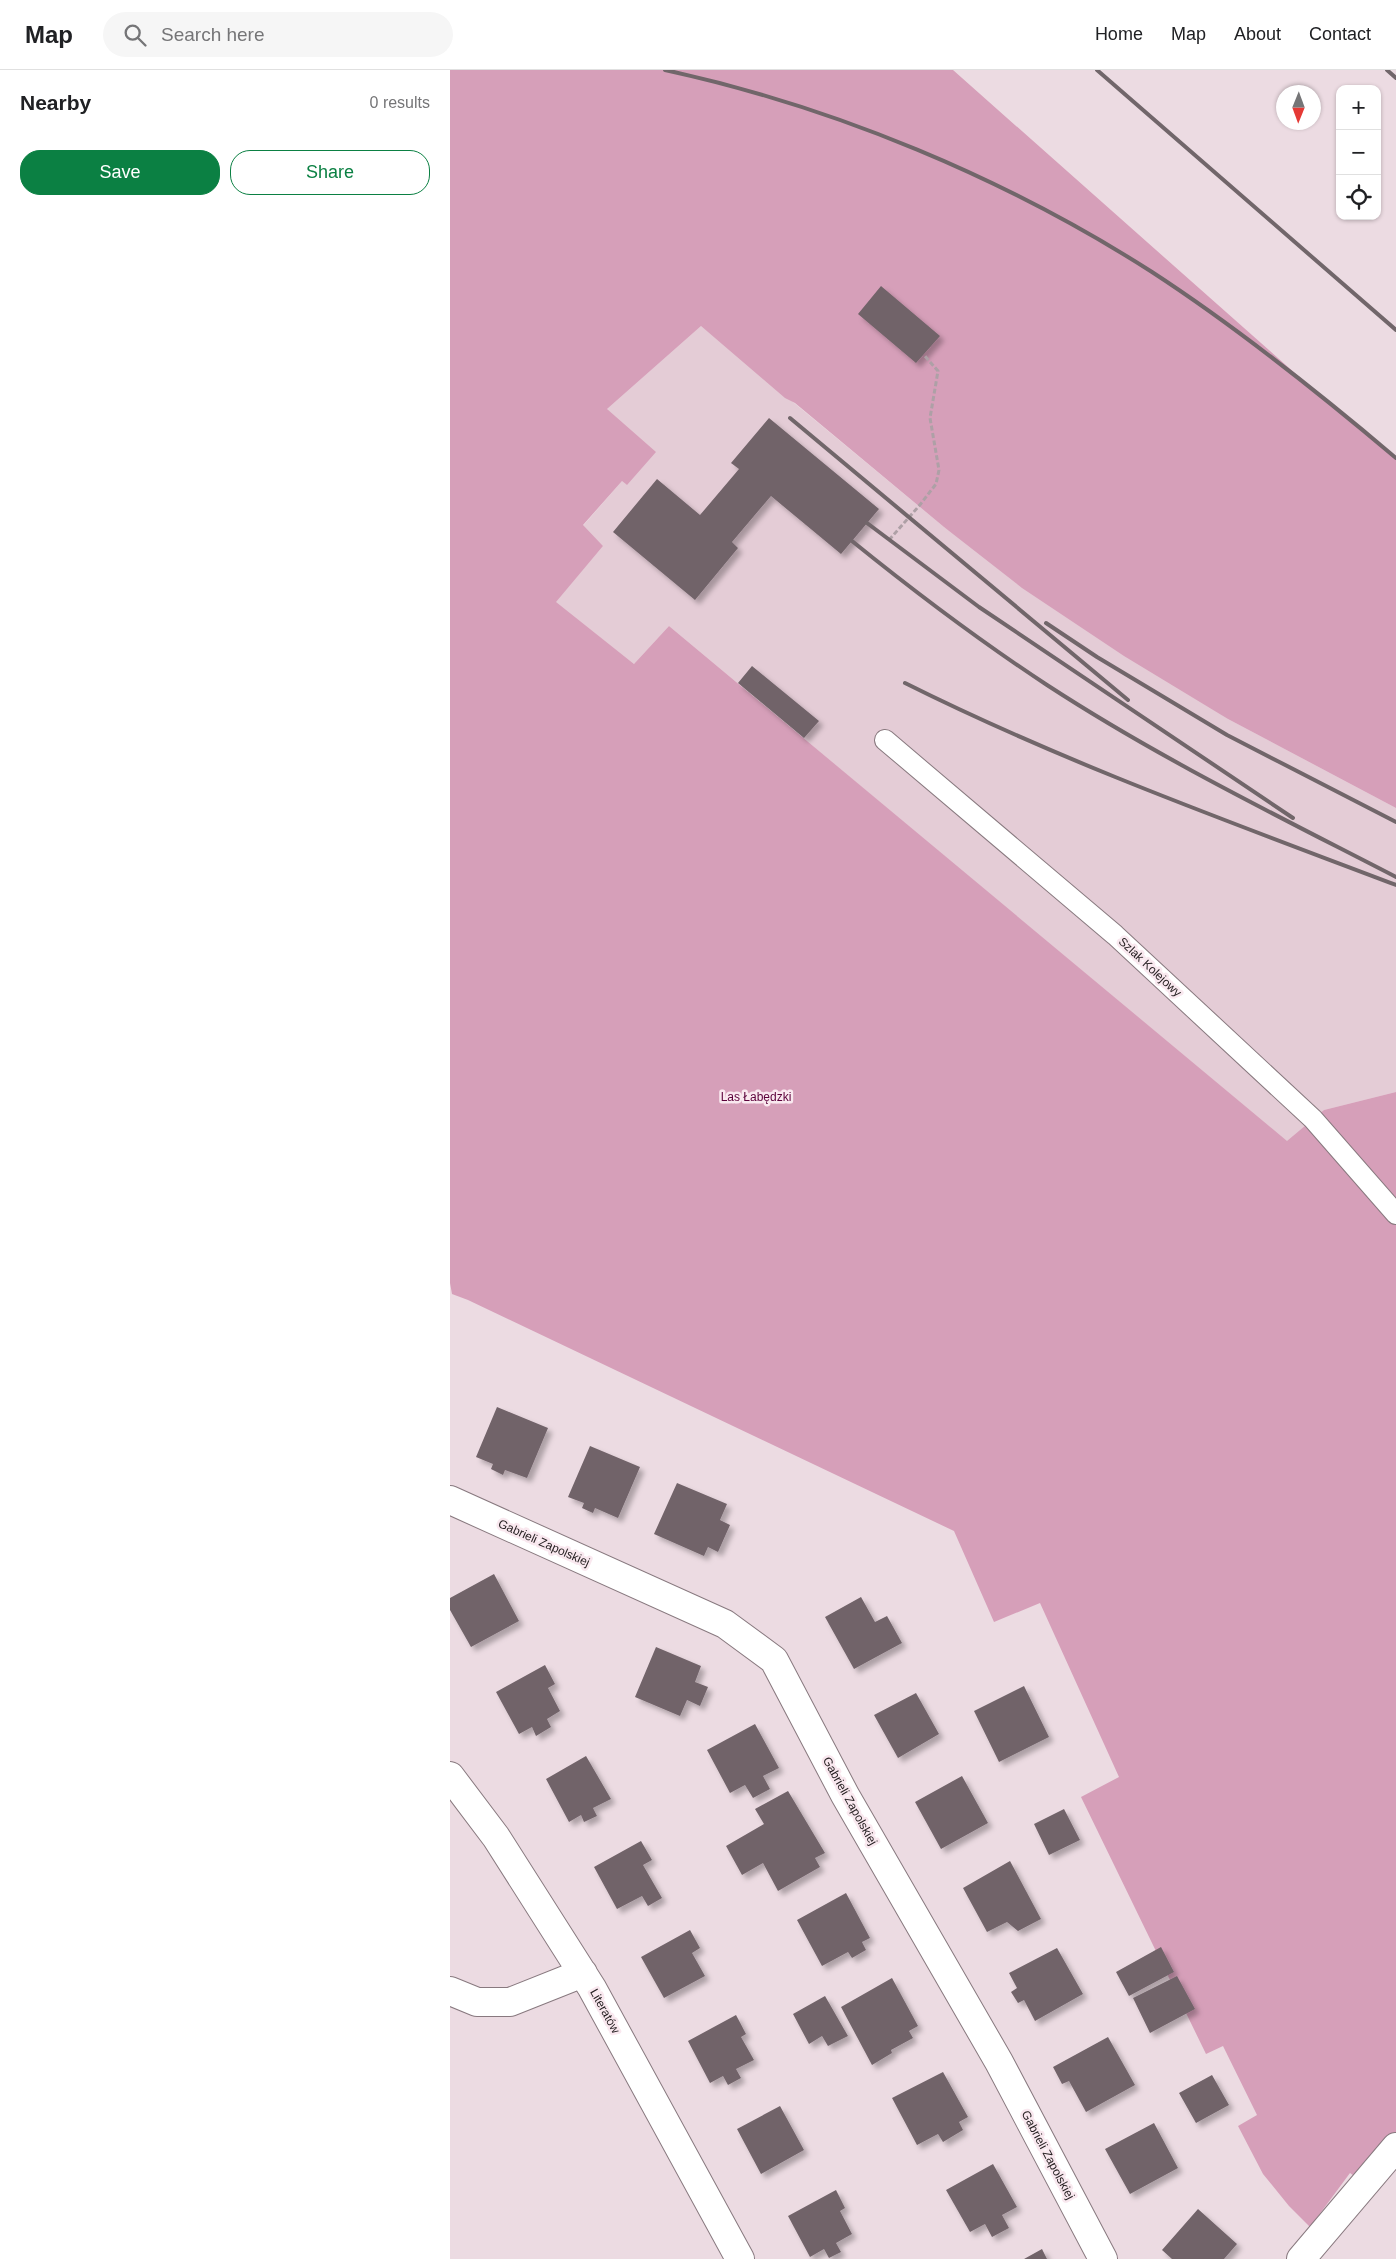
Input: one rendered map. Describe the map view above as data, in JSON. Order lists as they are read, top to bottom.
{
  "streets": {
    "street": ["Gabrieli Zapolskiej", "Literatów"],
    "lane": ["Szlak Kolejowy"]
  },
  "parks": ["Las Łabędzki"],
  "north": "bottom",
  "page": {
    "header": "Map",
    "search": "Search here",
    "nav": [
      "Home",
      "Map",
      "About",
      "Contact"
    ],
    "heading": ["Nearby", "0 results"],
    "map_buttons": ["+", "−"],
    "buttons": ["Save", "Share"]
  }
}
